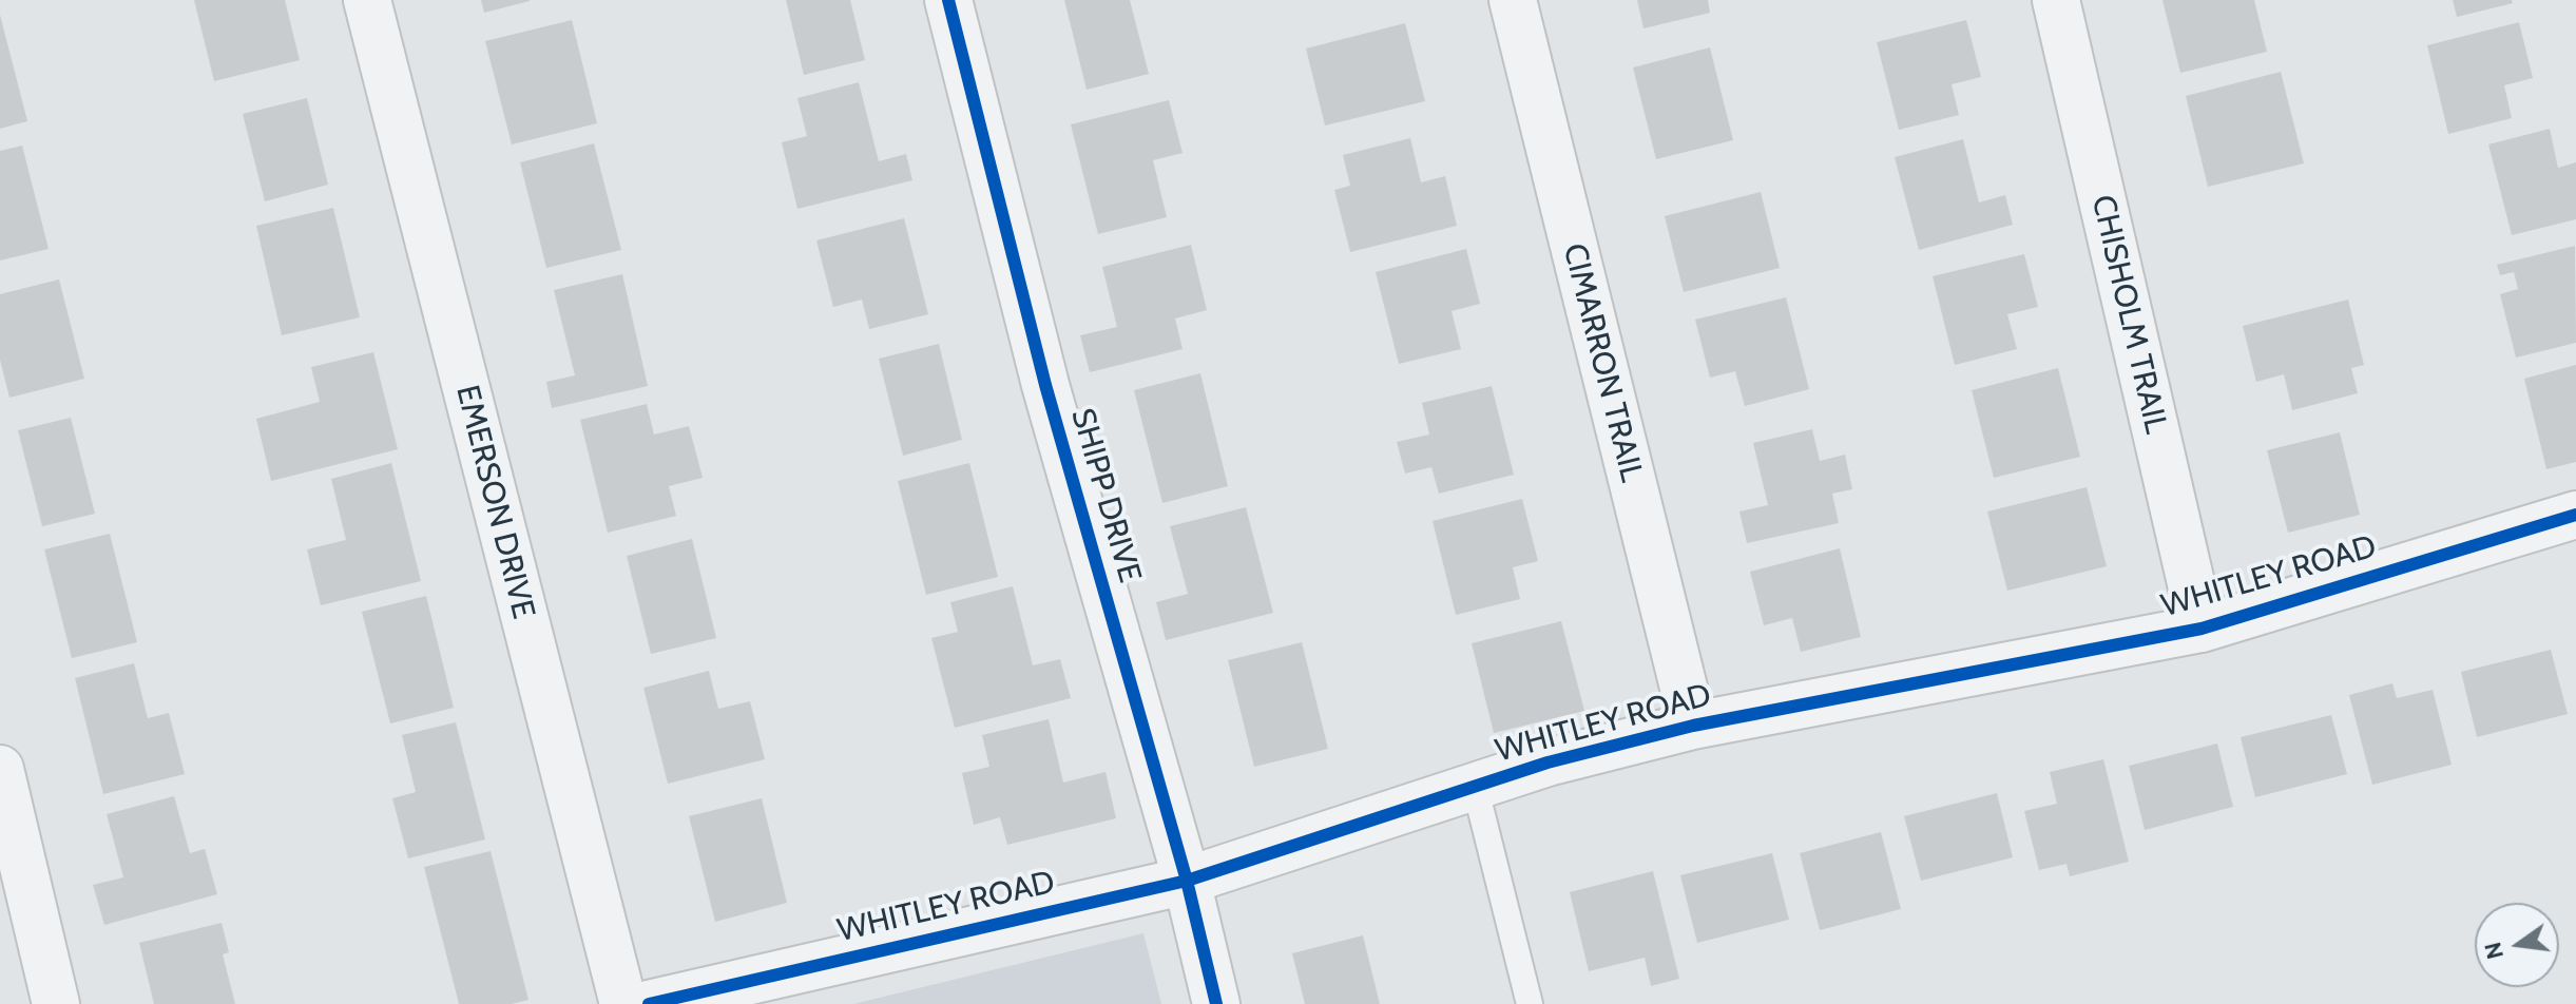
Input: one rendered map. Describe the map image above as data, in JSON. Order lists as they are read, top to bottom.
{
  "streets": {
    "street": [
      "CHISHOLM TRAIL",
      "CIMARRON TRAIL",
      "SHIPP DRIVE",
      "EMERSON DRIVE",
      "WHITLEY ROAD"
    ]
  },
  "crossings": [
    ["CHISHOLM TRAIL", "WHITLEY ROAD"],
    ["CIMARRON TRAIL", "WHITLEY ROAD"],
    ["SHIPP DRIVE", "WHITLEY ROAD"]
  ],
  "north": "left"
}
